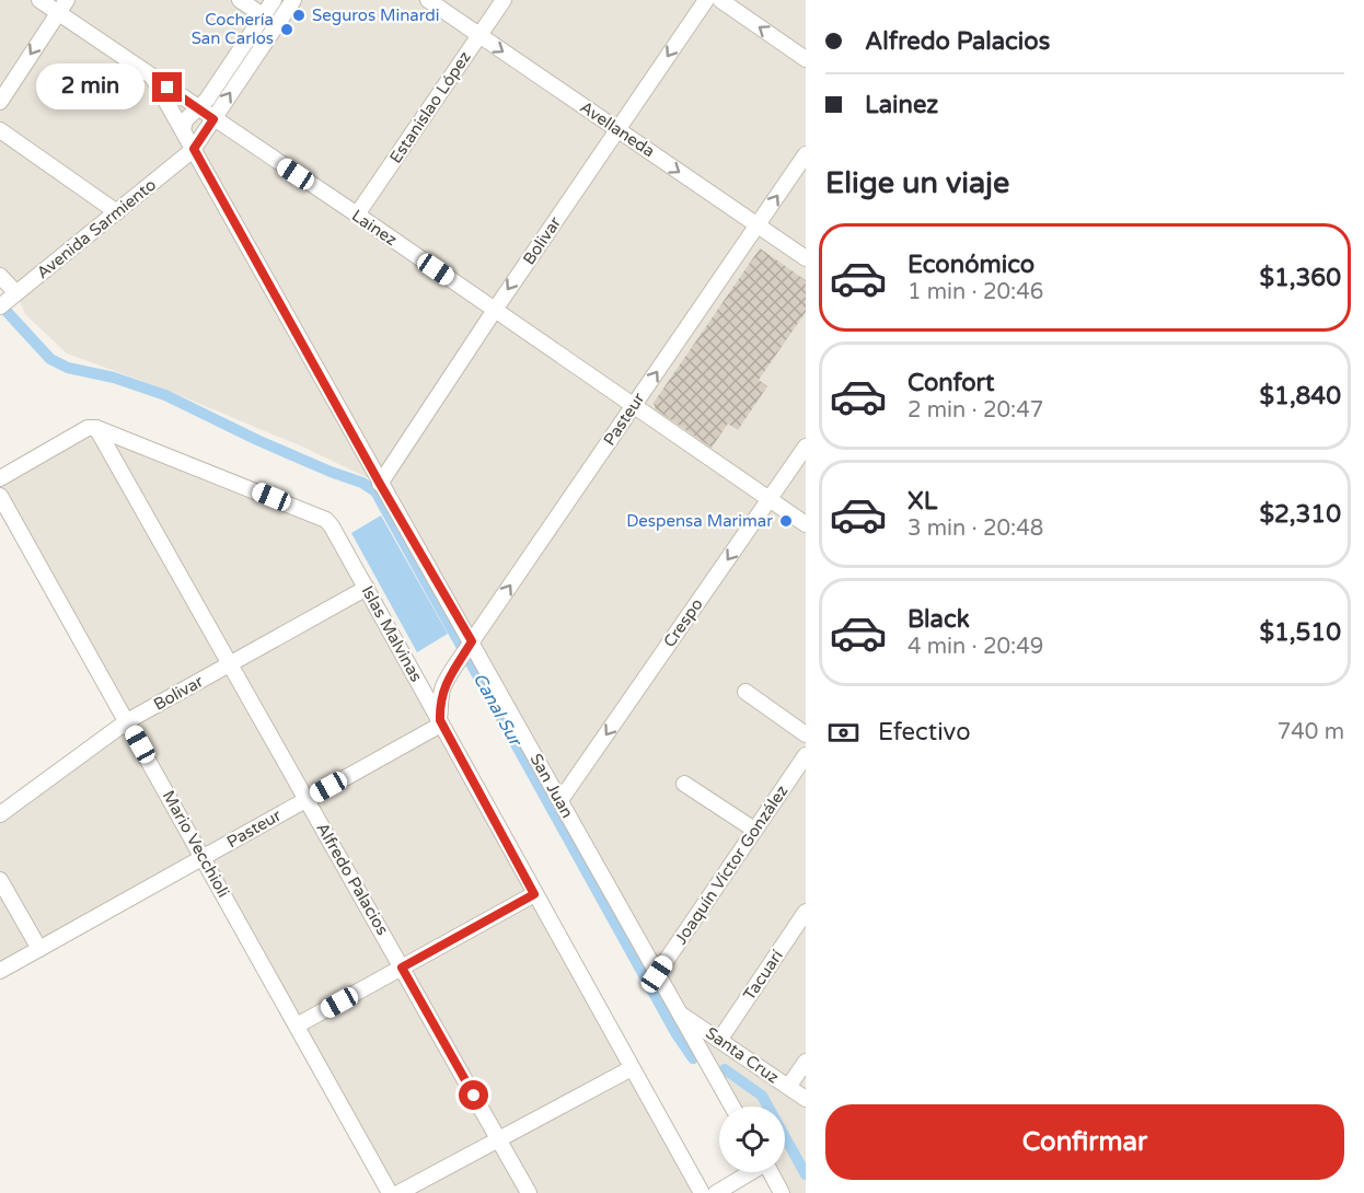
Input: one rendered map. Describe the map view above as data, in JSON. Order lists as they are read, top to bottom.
{
  "streets": {
    "street": [
      "Estanislao López",
      "Avellaneda",
      "Lainez",
      "Avenida Sarmiento",
      "Bolivar",
      "Pasteur",
      "Crespo",
      "Islas Malvinas",
      "San Juan",
      "Mario Vecchioli",
      "Joaquín Víctor González",
      "Alfredo Palacios",
      "Tacuarí",
      "Santa Cruz"
    ]
  },
  "crossings": [
    ["Estanislao López", "Avellaneda"],
    ["Estanislao López", "Lainez"],
    ["Avellaneda", "Bolivar"],
    ["Avellaneda", "Pasteur"],
    ["Lainez", "Avenida Sarmiento"],
    ["Lainez", "Bolivar"],
    ["Lainez", "Pasteur"],
    ["Lainez", "Crespo"],
    ["Lainez", "San Juan"],
    ["Avenida Sarmiento", "San Juan"],
    ["Bolivar", "Islas Malvinas"],
    ["Bolivar", "San Juan"],
    ["Bolivar", "Mario Vecchioli"],
    ["Bolivar", "Alfredo Palacios"],
    ["Pasteur", "Islas Malvinas"],
    ["Pasteur", "San Juan"],
    ["Pasteur", "Mario Vecchioli"],
    ["Pasteur", "Alfredo Palacios"],
    ["Crespo", "San Juan"],
    ["Islas Malvinas", "Alfredo Palacios"],
    ["San Juan", "Joaquín Víctor González"],
    ["San Juan", "Santa Cruz"],
    ["Tacuarí", "Santa Cruz"]
  ],
  "one_way": [
    "Avellaneda",
    "Bolivar",
    "Pasteur",
    "Crespo"
  ],
  "water": ["Canal Sur"],
  "places": ["Seguros Minardi", "Cochería San Carlos", "Despensa Marimar"],
  "page": {
    "banner": ["Alfredo Palacios", "Lainez"],
    "bubble": "2 min",
    "heading": "Elige un viaje",
    "list": [
      {
        "name": "Económico",
        "note": "1 min · 20:46",
        "value": "$1,360"
      },
      {
        "name": "Confort",
        "note": "2 min · 20:47",
        "value": "$1,840"
      },
      {
        "name": "XL",
        "note": "3 min · 20:48",
        "value": "$2,310"
      },
      {
        "name": "Black",
        "note": "4 min · 20:49",
        "value": "$1,510"
      }
    ],
    "pay": ["Efectivo", "740 m"],
    "buttons": "Confirmar"
  }
}
